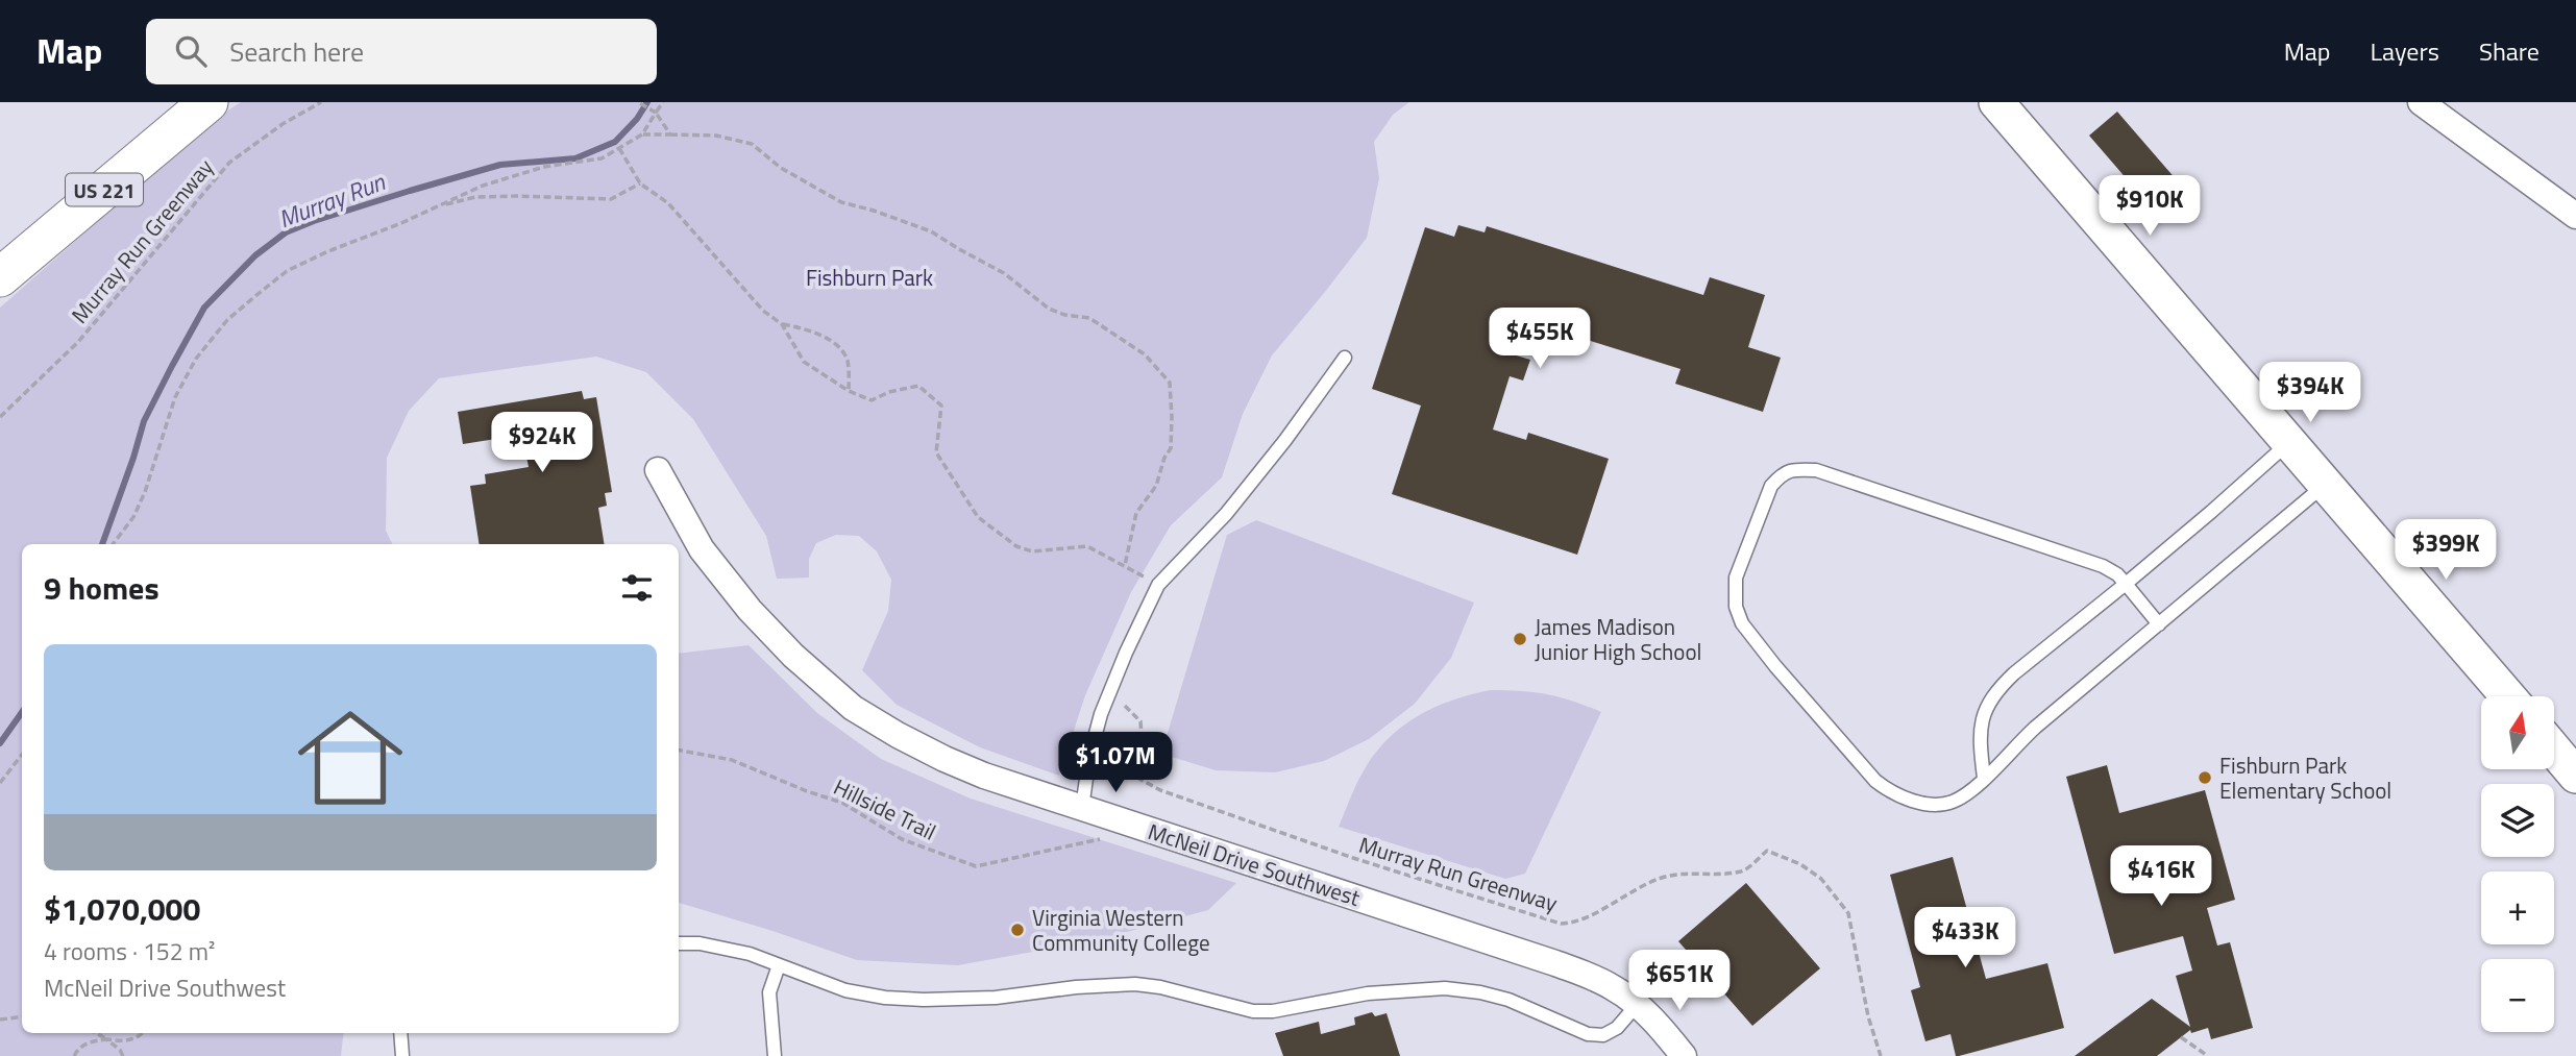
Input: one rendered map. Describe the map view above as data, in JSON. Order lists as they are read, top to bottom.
{
  "streets": {
    "main road": ["US 221"],
    "street": ["McNeil Drive Southwest"],
    "path": ["Murray Run Greenway", "Hillside Trail"]
  },
  "crossings": [
    ["Hillside Trail", "McNeil Drive Southwest"]
  ],
  "water": ["Murray Run"],
  "parks": ["Fishburn Park"],
  "places": ["James Madison Junior High School", "Fishburn Park Elementary School", "Virginia Western Community College"],
  "north": "top",
  "page": {
    "header": "Map",
    "search": "Search here",
    "nav": ["Map", "Layers", "Share"],
    "price": [
      "$910K",
      "$455K",
      "$394K",
      "$924K",
      "$399K",
      "$1.07M",
      "$416K",
      "$433K",
      "$651K"
    ],
    "heading": "9 homes",
    "list": [
      {
        "name": "$1,070,000",
        "note": "4 rooms · 152 m² · McNeil Drive Southwest"
      }
    ],
    "map_buttons": ["+", "−"]
  }
}
